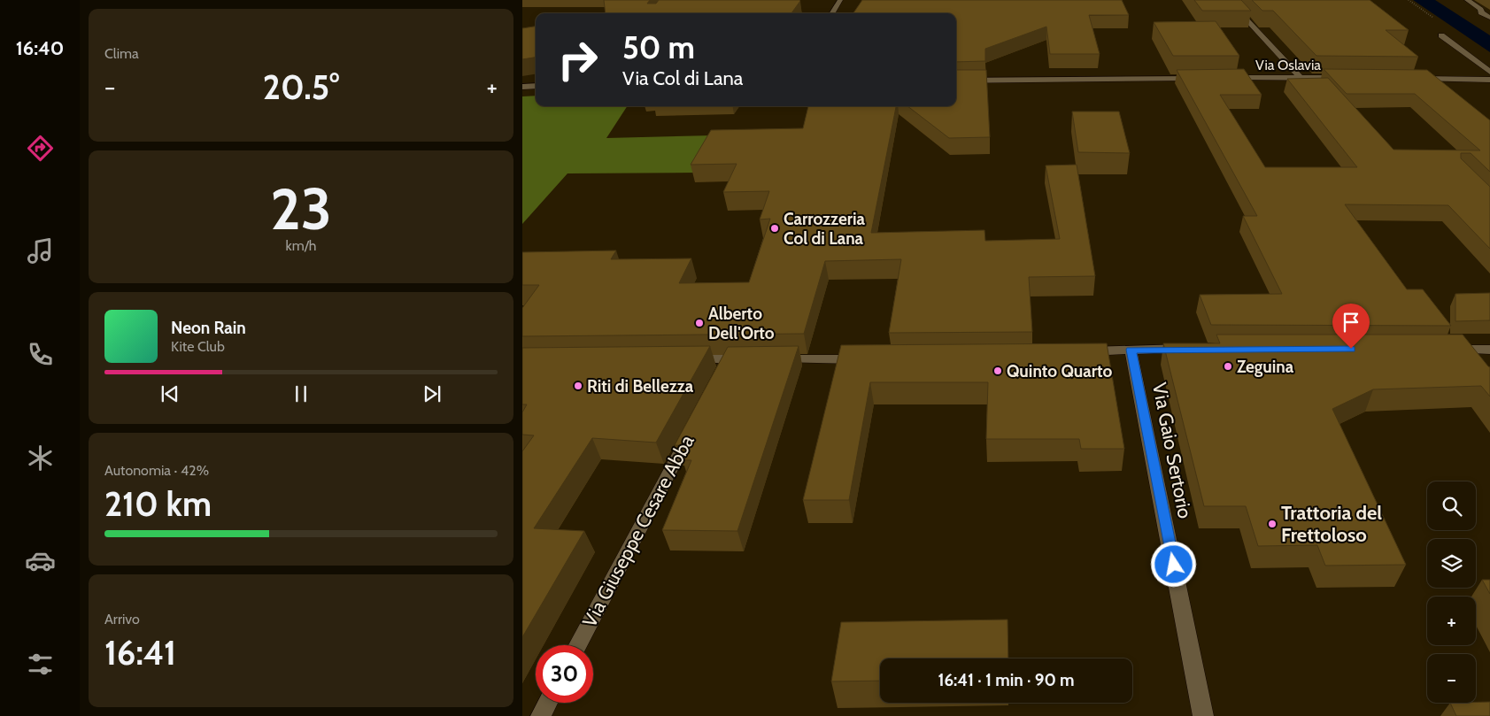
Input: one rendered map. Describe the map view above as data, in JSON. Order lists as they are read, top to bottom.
{
  "streets": {
    "street": ["Via Oslavia", "Via Gaio Sertorio", "Via Giuseppe Cesare Abba"]
  },
  "places": [
    "Carrozzeria Col di Lana",
    "Alberto Dell'Orto",
    "Zeguina",
    "Quinto Quarto",
    "Riti di Bellezza",
    "Trattoria del Frettoloso"
  ],
  "page": {
    "tabs": "16:40",
    "tile": [
      "Clima",
      ["23", "km/h"],
      ["Autonomia · 42%", "210 km"],
      ["Arrivo", "16:41"]
    ],
    "turn": ["50 m", "Via Col di Lana"],
    "heat": ["−", "20.5°", "+"],
    "song": ["Neon Rain", "Kite Club"],
    "map_buttons": ["+", "−"],
    "limit": "30",
    "trip": "16:41 · 1 min · 90 m"
  }
}
